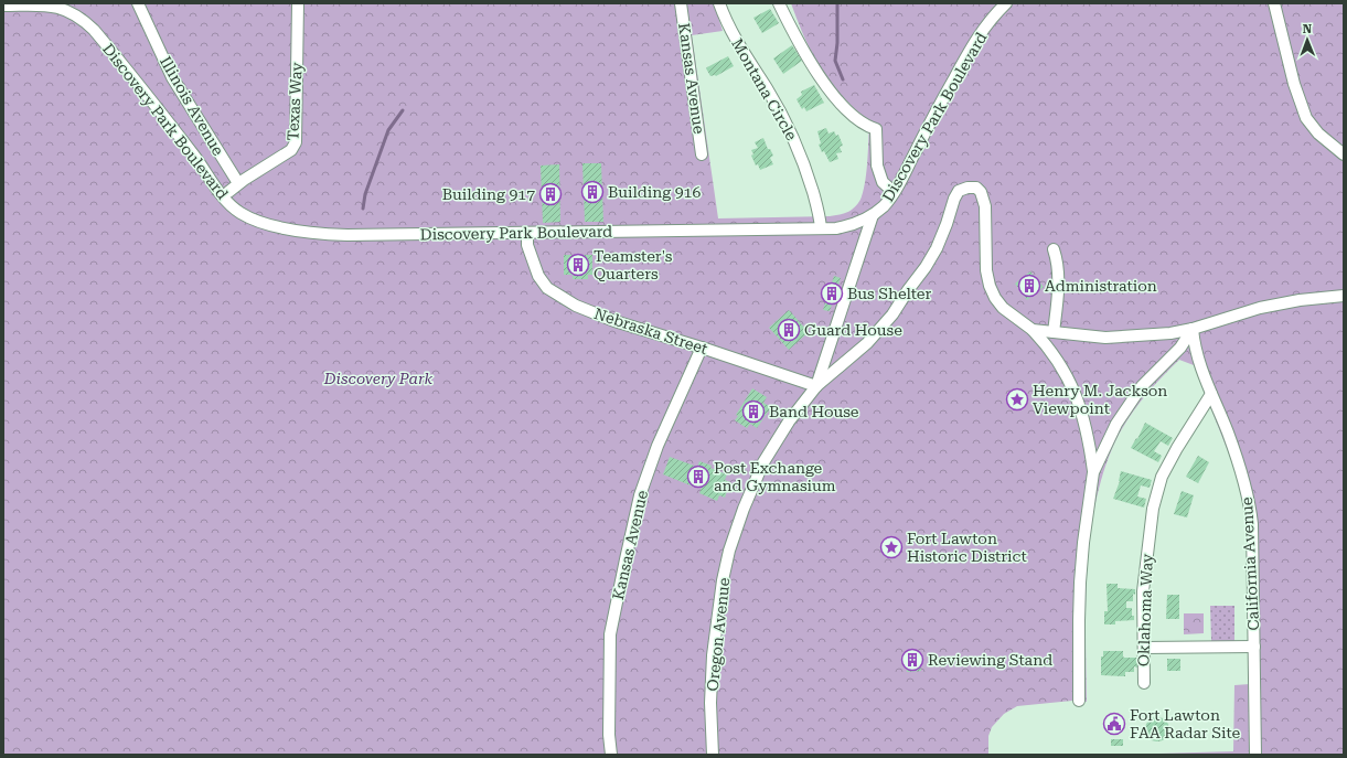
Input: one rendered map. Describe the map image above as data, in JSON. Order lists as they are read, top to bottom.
{
  "streets": {
    "street": [
      "Kansas Avenue",
      "Montana Circle",
      "Texas Way",
      "Illinois Avenue",
      "Discovery Park Boulevard",
      "Nebraska Street",
      "California Avenue",
      "Oklahoma Way",
      "Oregon Avenue"
    ]
  },
  "crossings": [
    ["Kansas Avenue", "Nebraska Street"],
    ["Montana Circle", "Discovery Park Boulevard"],
    ["Texas Way", "Illinois Avenue"],
    ["Discovery Park Boulevard", "Nebraska Street"],
    ["Nebraska Street", "Oregon Avenue"],
    ["California Avenue", "Oklahoma Way"]
  ],
  "parks": ["Discovery Park"],
  "places": {
    "building": [
      "Building 916",
      "Building 917",
      "Teamster's Quarters",
      "Administration",
      "Bus Shelter",
      "Guard House",
      "Band House",
      "Post Exchange and Gymnasium",
      "Reviewing Stand"
    ],
    "place": ["Henry M. Jackson Viewpoint", "Fort Lawton Historic District"],
    "public building": ["Fort Lawton FAA Radar Site"]
  },
  "north": "top"
}
